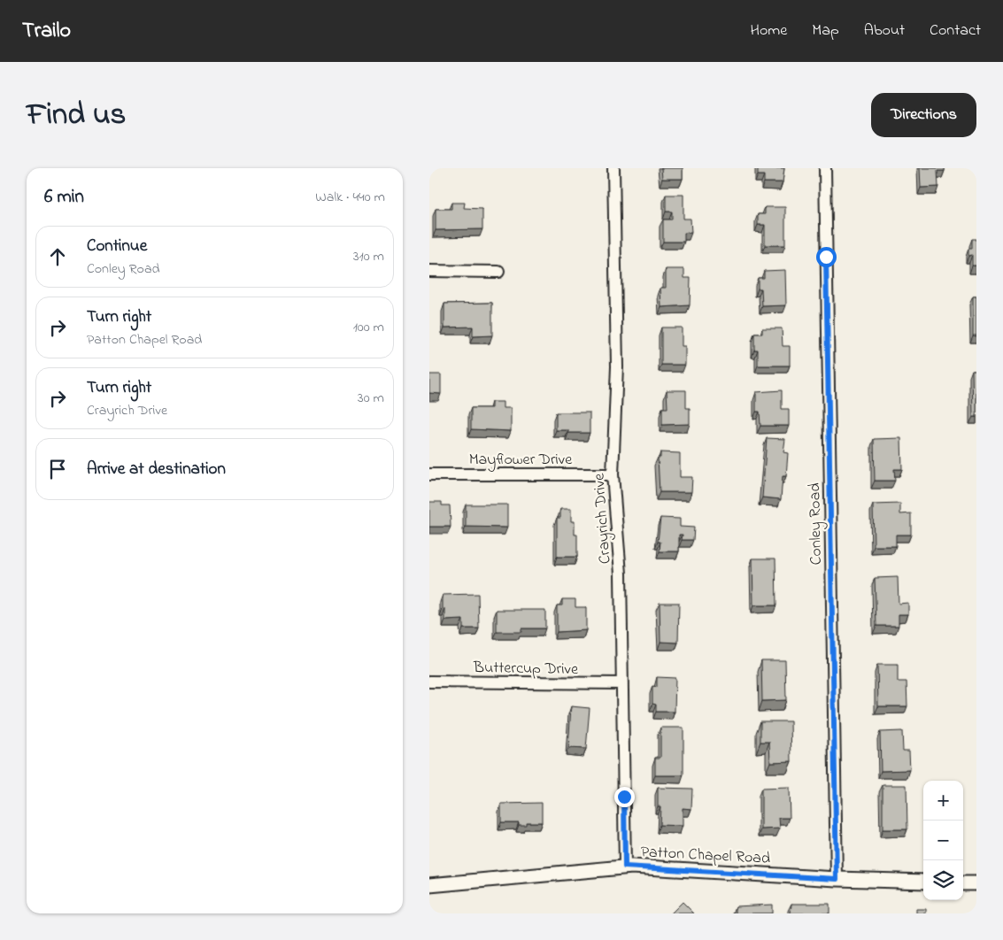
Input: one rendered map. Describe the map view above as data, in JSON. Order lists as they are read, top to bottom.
{
  "streets": {
    "street": [
      "Mayflower Drive",
      "Crayrich Drive",
      "Conley Road",
      "Buttercup Drive",
      "Patton Chapel Road"
    ]
  },
  "crossings": [
    ["Mayflower Drive", "Crayrich Drive"],
    ["Crayrich Drive", "Buttercup Drive"],
    ["Crayrich Drive", "Patton Chapel Road"],
    ["Conley Road", "Patton Chapel Road"]
  ],
  "page": {
    "header": "Trailo",
    "nav": [
      "Home",
      "Map",
      "About",
      "Contact"
    ],
    "title": "Find us",
    "buttons": "Directions",
    "heading": ["6 min", "Walk · 440 m"],
    "list": [
      ["Continue", "Conley Road", "310 m"],
      ["Turn right", "Patton Chapel Road", "100 m"],
      ["Turn right", "Crayrich Drive", "30 m"],
      "Arrive at destination"
    ],
    "map_buttons": ["+", "−"]
  }
}
